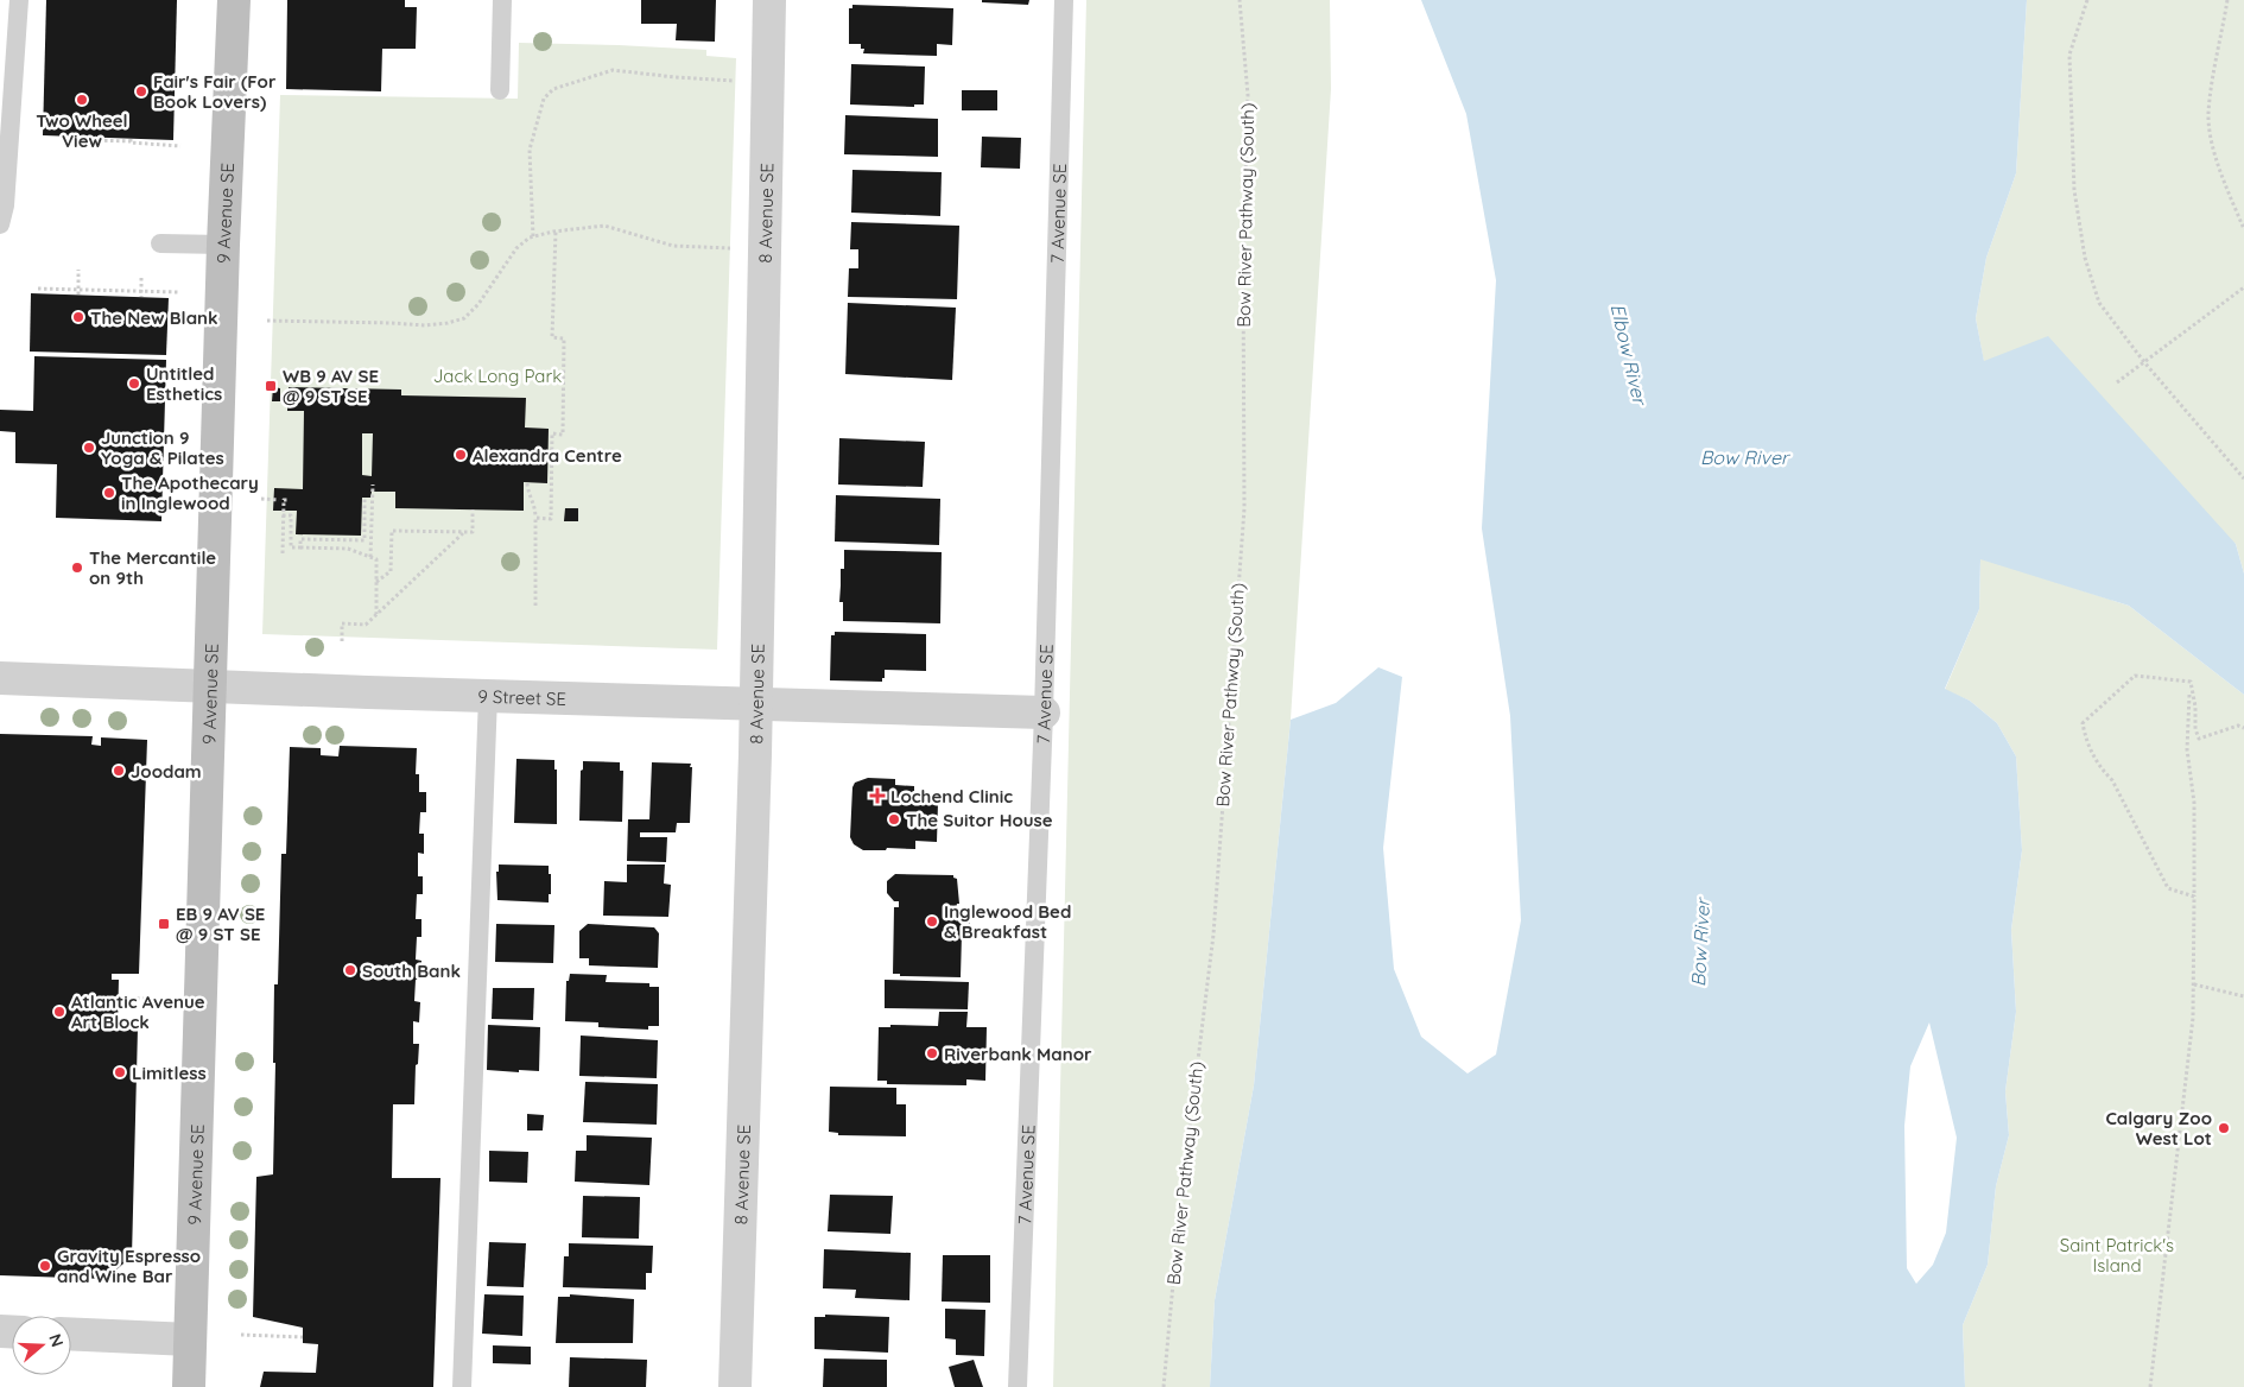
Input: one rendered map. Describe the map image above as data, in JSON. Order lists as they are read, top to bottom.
{
  "streets": {
    "main road": ["9 Avenue SE"],
    "street": ["8 Avenue SE", "9 Street SE"],
    "lane": ["7 Avenue SE"],
    "path": ["Bow River Pathway (South)"]
  },
  "crossings": [
    ["9 Avenue SE", "9 Street SE"],
    ["8 Avenue SE", "9 Street SE"],
    ["7 Avenue SE", "9 Street SE"]
  ],
  "water": ["Elbow River", "Bow River"],
  "parks": ["Jack Long Park", "Saint Patrick's Island"],
  "places": {
    "other": [
      "Fair's Fair (For Book Lovers)",
      "Two Wheel View",
      "The New Blank",
      "Untitled Esthetics",
      "Junction 9 Yoga & Pilates",
      "Alexandra Centre",
      "The Apothecary in Inglewood",
      "The Mercantile on 9th",
      "Joodam",
      "The Suitor House",
      "Inglewood Bed & Breakfast",
      "South Bank",
      "Atlantic Avenue Art Block",
      "Riverbank Manor",
      "Limitless",
      "Calgary Zoo West Lot",
      "Gravity Espresso and Wine Bar"
    ],
    "transit": ["WB 9 AV SE @ 9 ST SE", "EB 9 AV SE @ 9 ST SE"],
    "health": ["Lochend Clinic"]
  },
  "north": "right"
}
